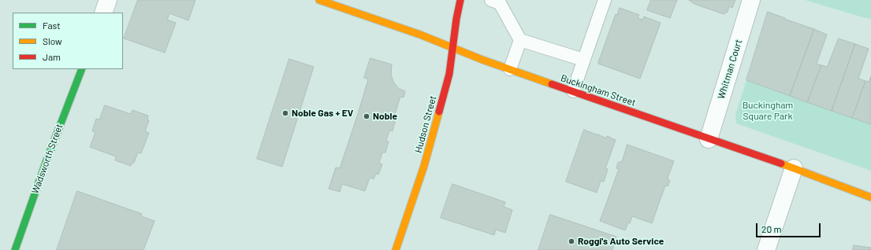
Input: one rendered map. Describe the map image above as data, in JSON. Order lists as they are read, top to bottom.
{
  "streets": {
    "street": [
      "Whitman Court",
      "Buckingham Street",
      "Hudson Street",
      "Wadsworth Street"
    ]
  },
  "crossings": [
    ["Whitman Court", "Buckingham Street"],
    ["Buckingham Street", "Hudson Street"]
  ],
  "parks": ["Buckingham Square Park"],
  "places": ["Noble Gas + EV", "Noble", "Roggi's Auto Service"],
  "legend": ["Fast", "Slow", "Jam"],
  "scale_bar": "20 m"
}
